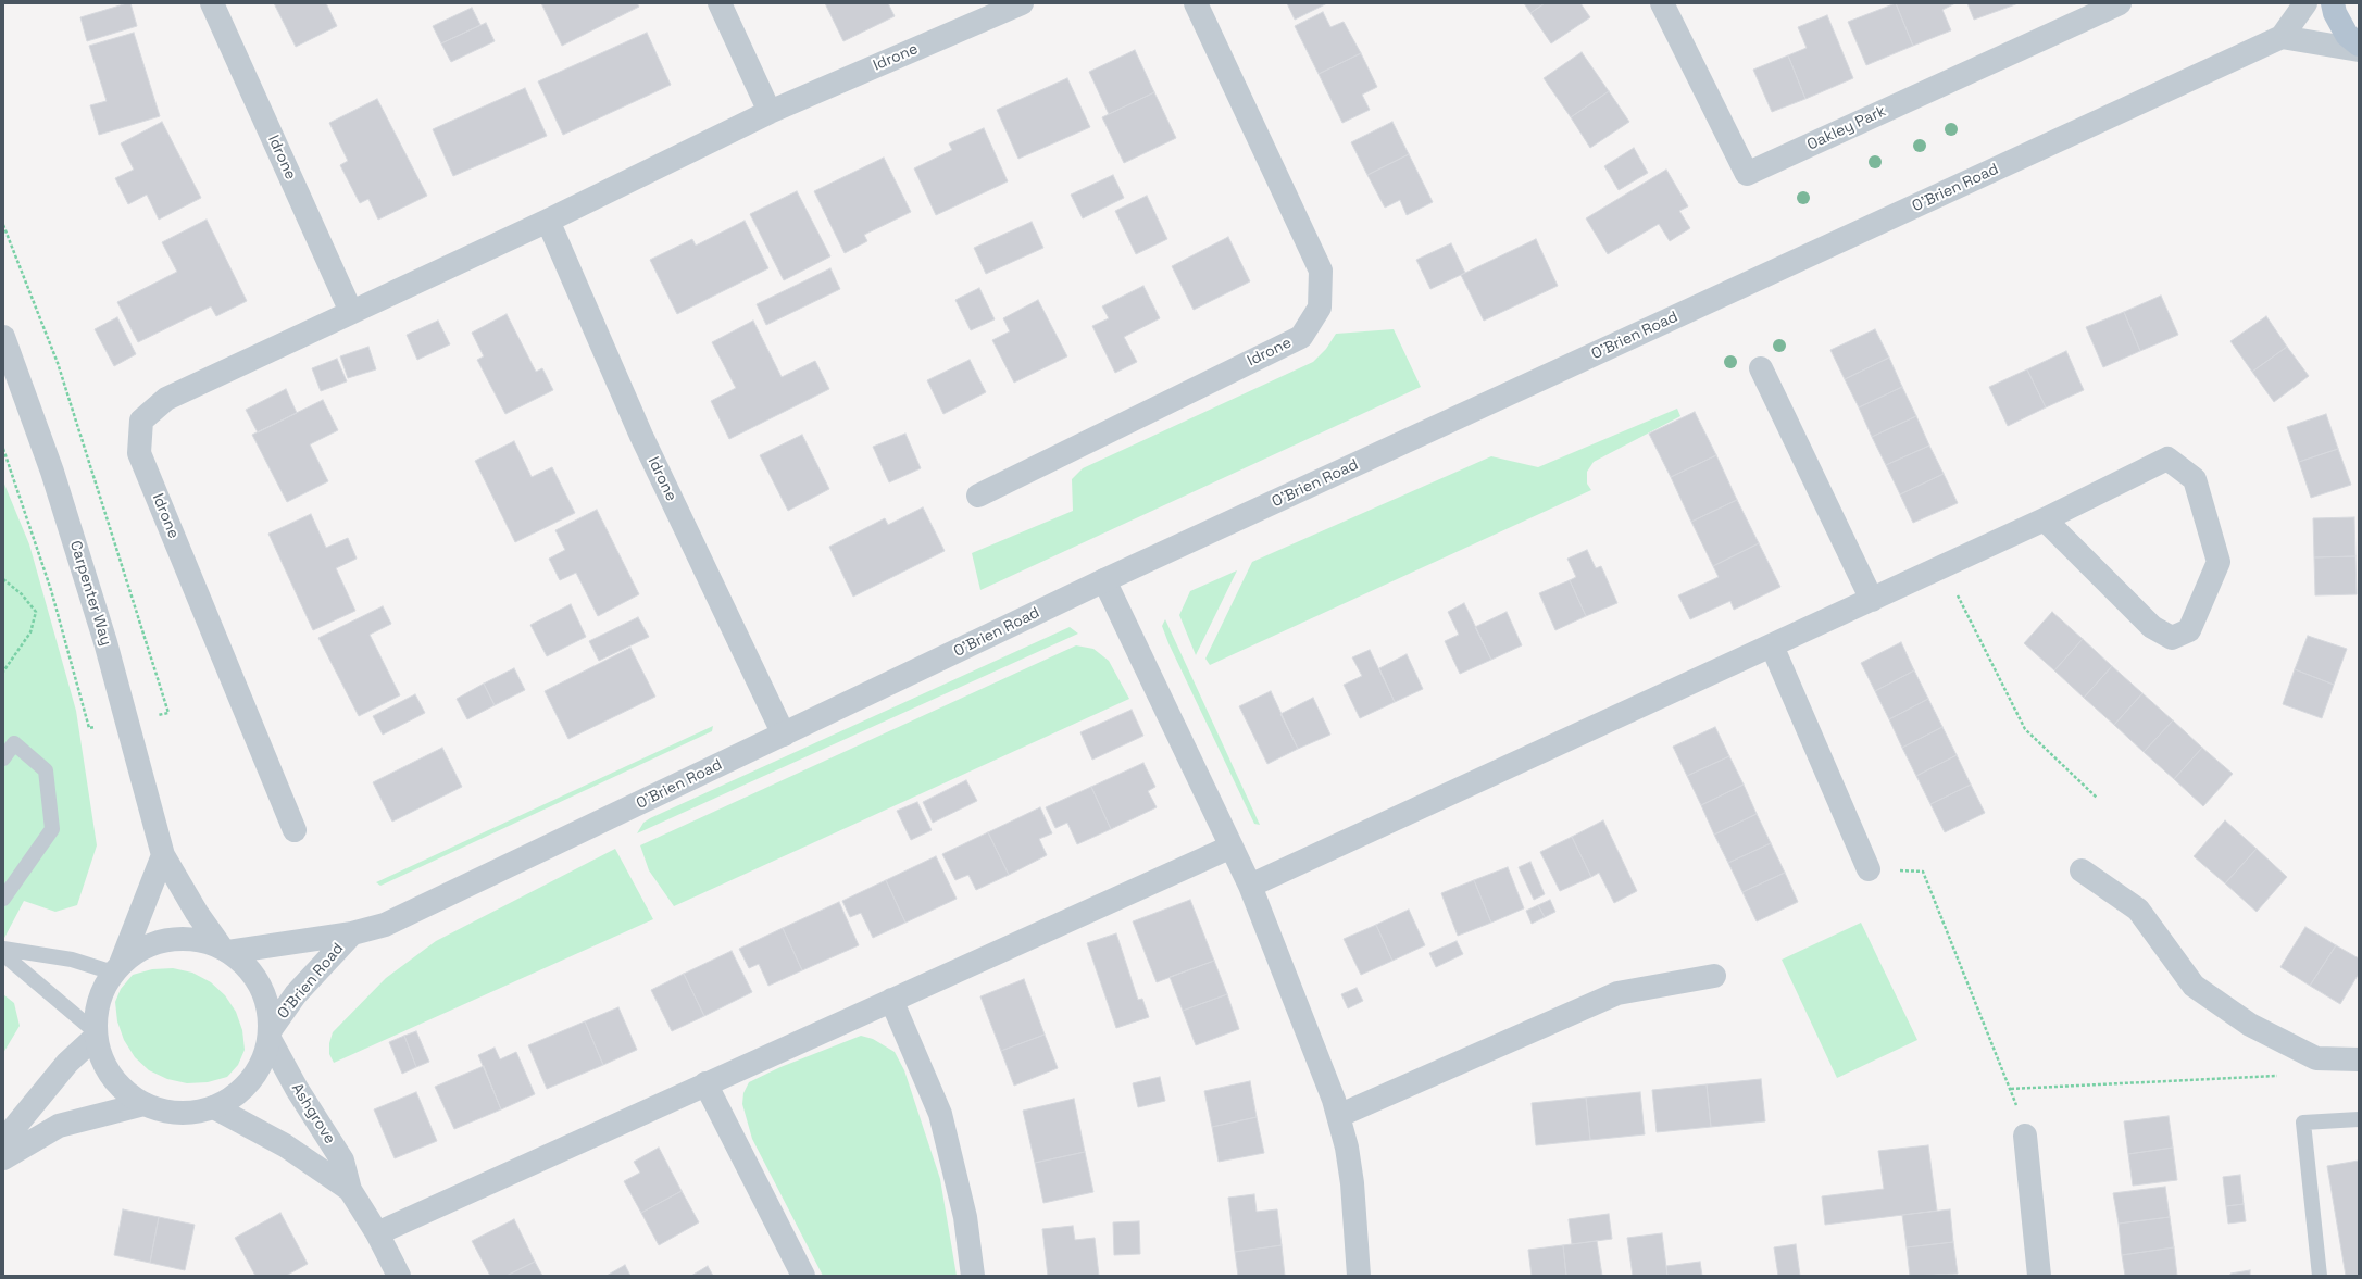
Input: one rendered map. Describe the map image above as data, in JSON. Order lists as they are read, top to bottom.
{
  "streets": {
    "street": [
      "Idrone",
      "Oakley Park",
      "O'Brien Road",
      "Carpenter Way",
      "Ashgrove"
    ]
  },
  "crossings": [
    ["Idrone", "O'Brien Road"],
    ["O'Brien Road", "Carpenter Way"],
    ["O'Brien Road", "Ashgrove"]
  ]
}
